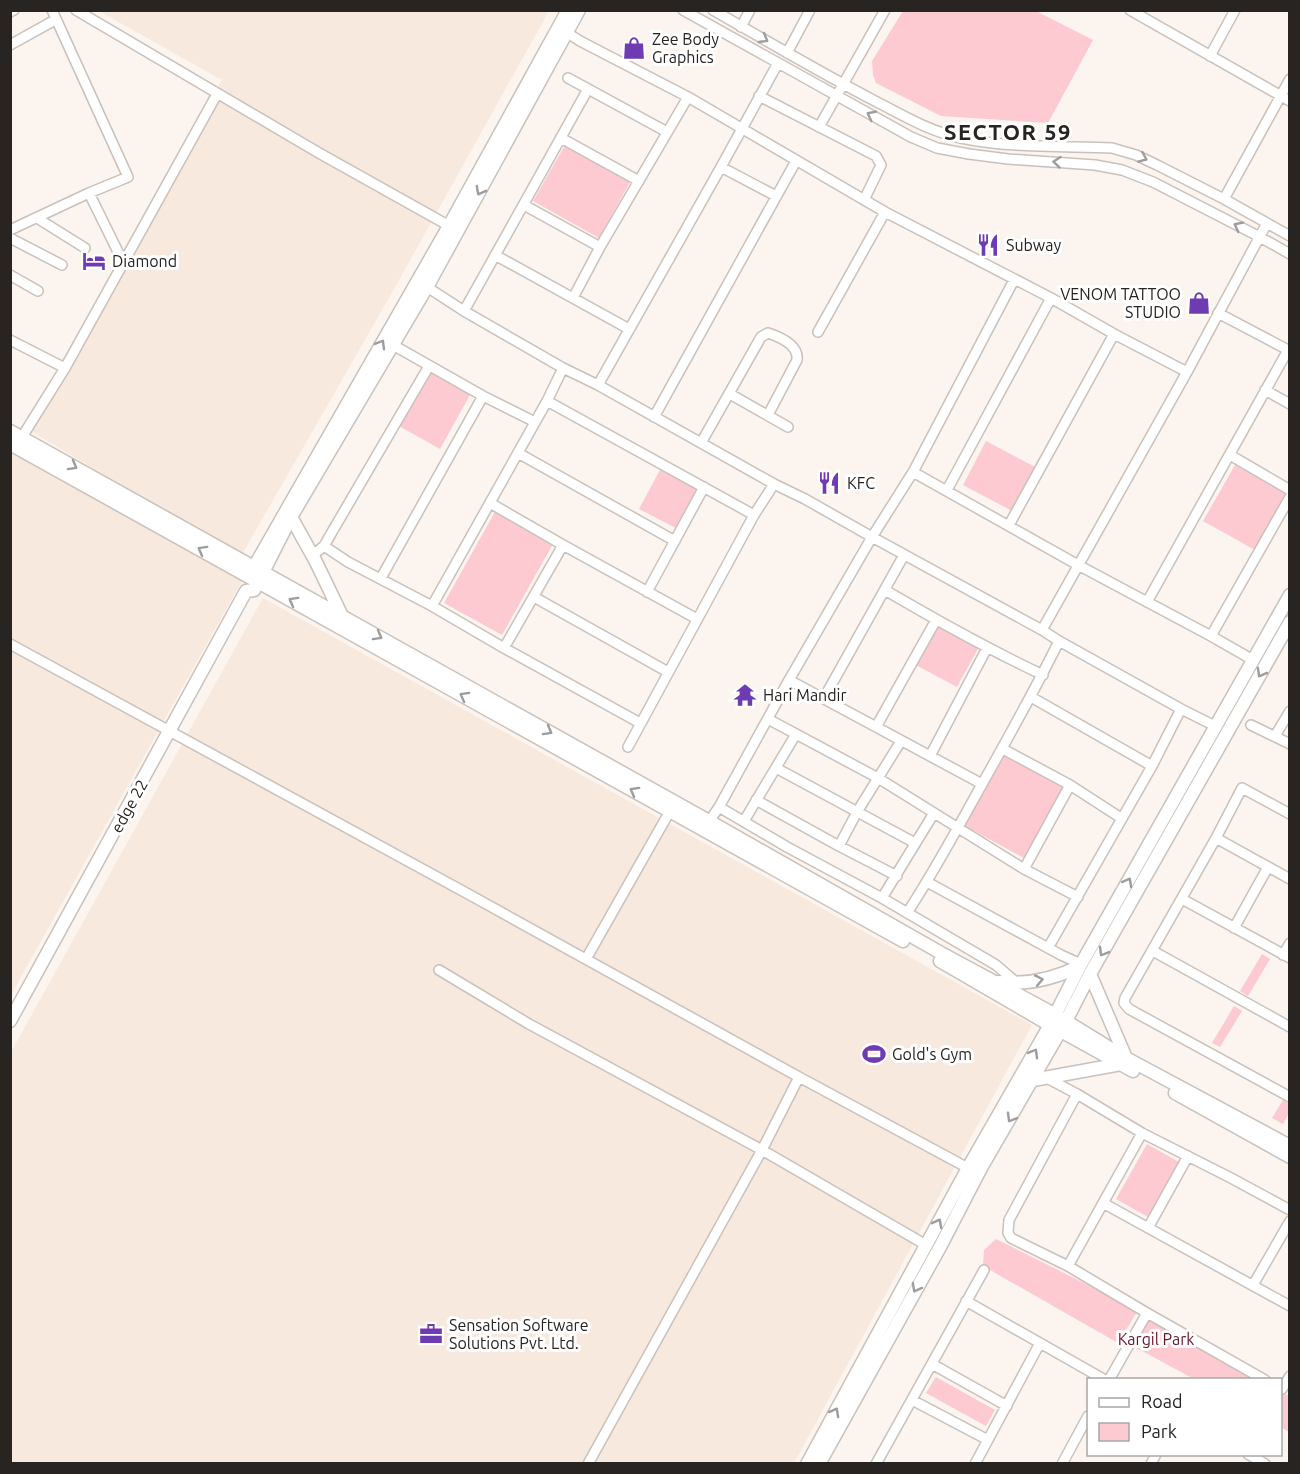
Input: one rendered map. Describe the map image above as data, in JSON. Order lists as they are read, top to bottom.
{
  "streets": {
    "main road": ["edge 22"]
  },
  "districts": ["SECTOR 59"],
  "parks": ["Kargil Park"],
  "places": {
    "shop": ["Zee Body Graphics", "VENOM TATTOO STUDIO"],
    "restaurant": ["Subway", "KFC"],
    "hotel": ["Diamond"],
    "temple": ["Hari Mandir"],
    "sports": ["Gold's Gym"],
    "office": ["Sensation Software Solutions Pvt. Ltd."]
  },
  "legend": ["Road", "Park"]
}
